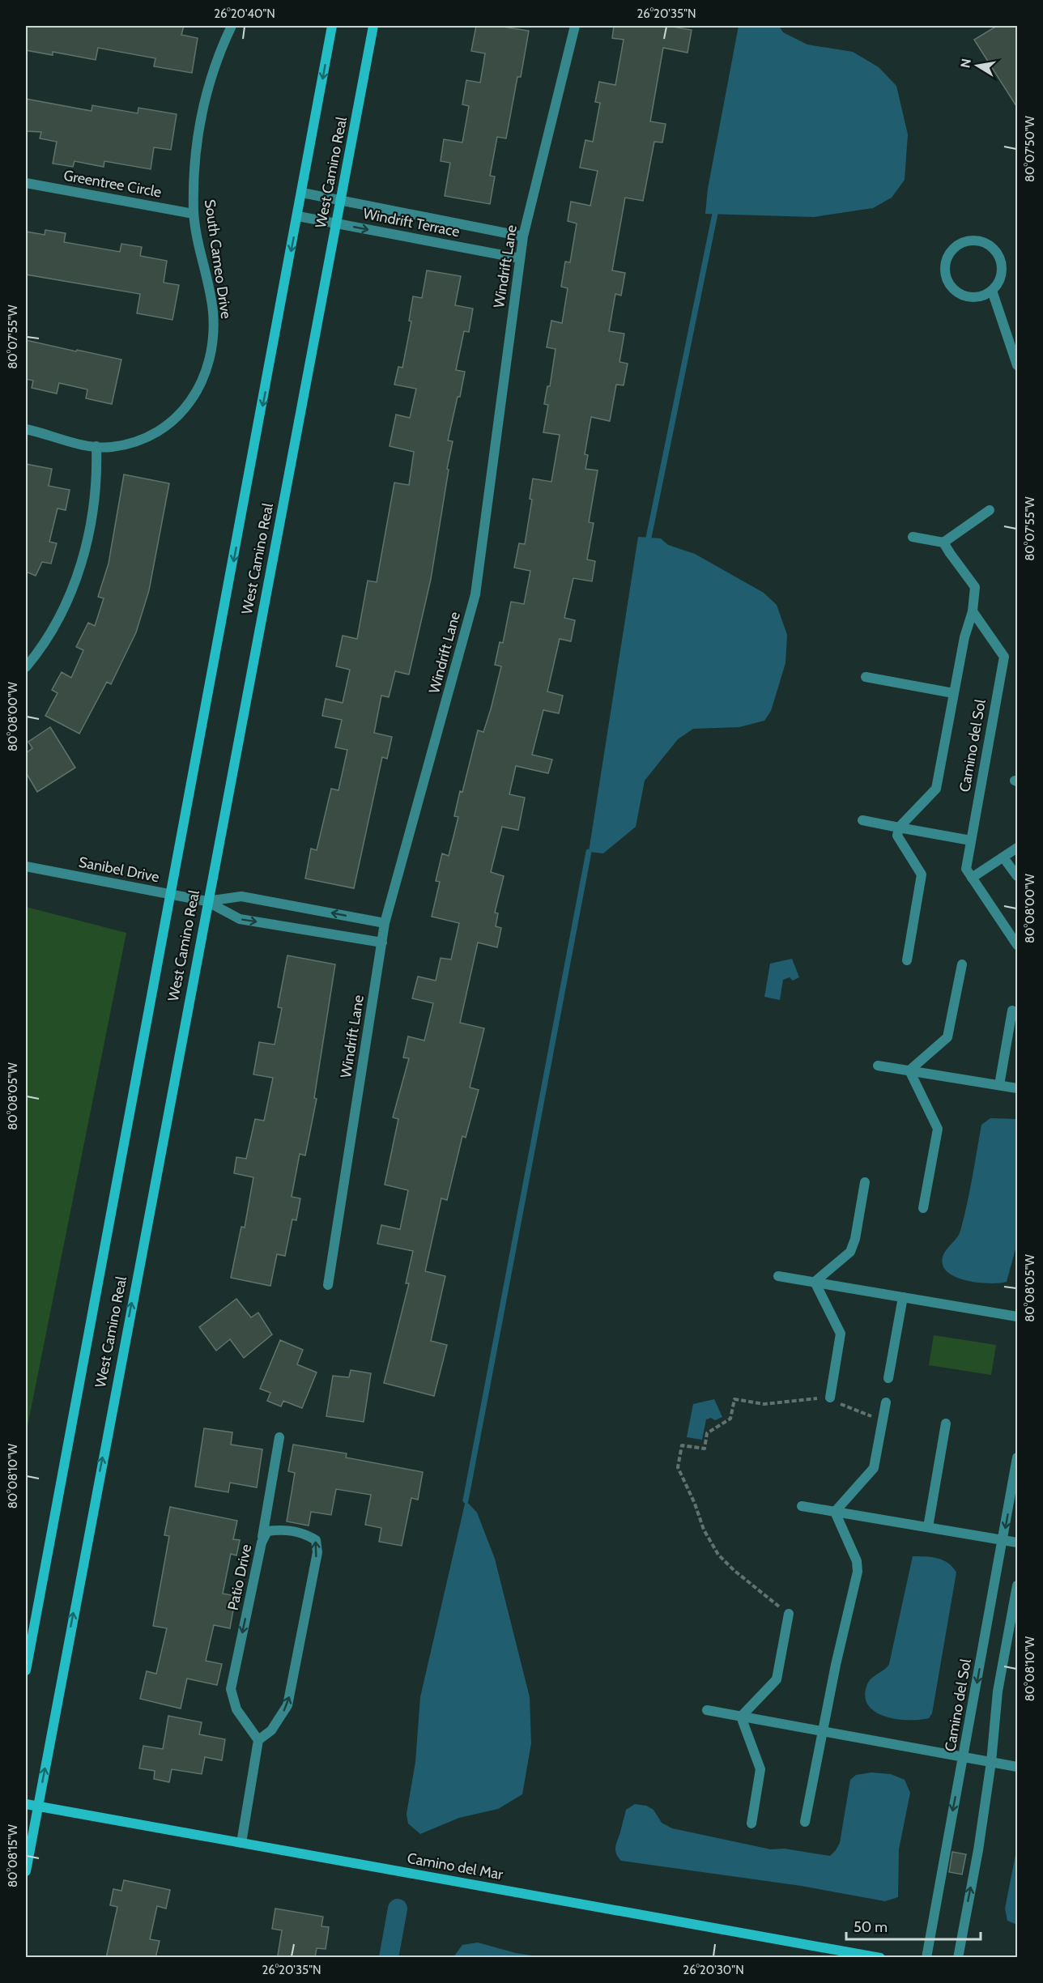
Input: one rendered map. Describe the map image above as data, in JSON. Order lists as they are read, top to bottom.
{
  "streets": {
    "street": [
      "West Camino Real",
      "Greentree Circle",
      "Windrift Terrace",
      "South Cameo Drive",
      "Windrift Lane",
      "Camino del Sol",
      "Sanibel Drive",
      "Patio Drive",
      "Camino del Mar"
    ]
  },
  "crossings": [
    ["West Camino Real", "Windrift Terrace"],
    ["West Camino Real", "Sanibel Drive"],
    ["West Camino Real", "Camino del Mar"],
    ["Greentree Circle", "South Cameo Drive"],
    ["Windrift Terrace", "Windrift Lane"],
    ["Windrift Lane", "Sanibel Drive"]
  ],
  "scale_bar": "50 m",
  "north": "left",
  "coordinates": [
    "26°20'40\"N",
    "26°20'35\"N",
    "80°07'50\"W",
    "80°07'55\"W",
    "80°08'00\"W",
    "80°08'05\"W",
    "80°08'10\"W",
    "80°08'15\"W",
    "26°20'30\"N"
  ]
}
